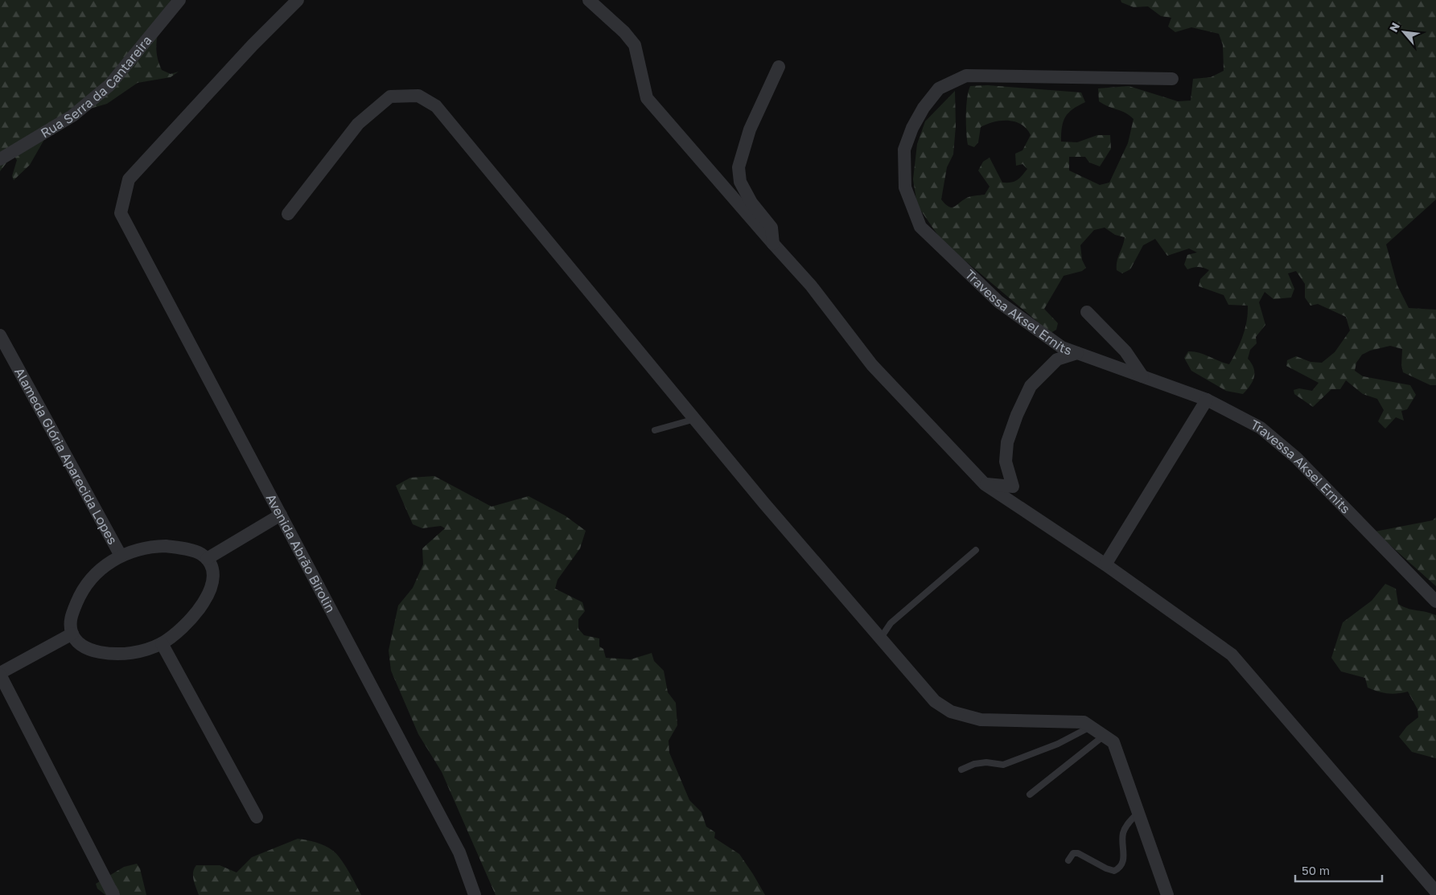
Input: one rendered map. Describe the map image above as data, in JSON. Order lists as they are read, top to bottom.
{
  "streets": {
    "street": [
      "Rua Serra da Cantareira",
      "Travessa Aksel Ernits",
      "Alameda Glória Aparecida Lopes",
      "Avenida Abrão Birolin"
    ]
  },
  "scale_bar": "50 m",
  "north": "top left"
}
